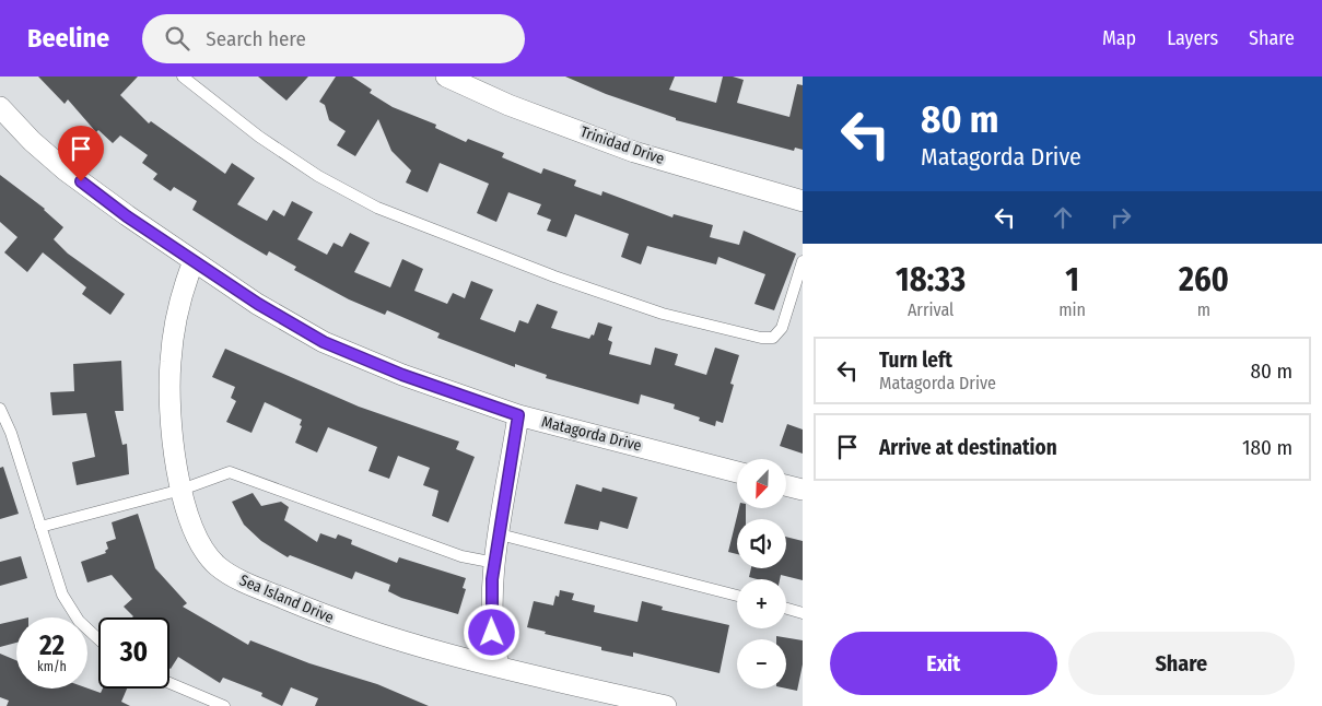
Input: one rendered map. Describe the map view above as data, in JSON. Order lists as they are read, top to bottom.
{
  "streets": {
    "street": ["Trinidad Drive", "Matagorda Drive", "Sea Island Drive"]
  },
  "crossings": [
    ["Matagorda Drive", "Sea Island Drive"]
  ],
  "north": "bottom left",
  "page": {
    "header": "Beeline",
    "search": "Search here",
    "nav": ["Map", "Layers", "Share"],
    "turn": ["80 m", "Matagorda Drive"],
    "eta": [
      "18:33",
      "Arrival",
      "1",
      "min",
      "260",
      "m"
    ],
    "list": [
      {
        "name": "Turn left",
        "note": "Matagorda Drive",
        "value": "80 m"
      },
      {
        "name": "Arrive at destination",
        "value": "180 m"
      }
    ],
    "map_buttons": ["+", "−"],
    "speed": "22 km/h",
    "limit": "30",
    "buttons": ["Exit", "Share"]
  }
}
